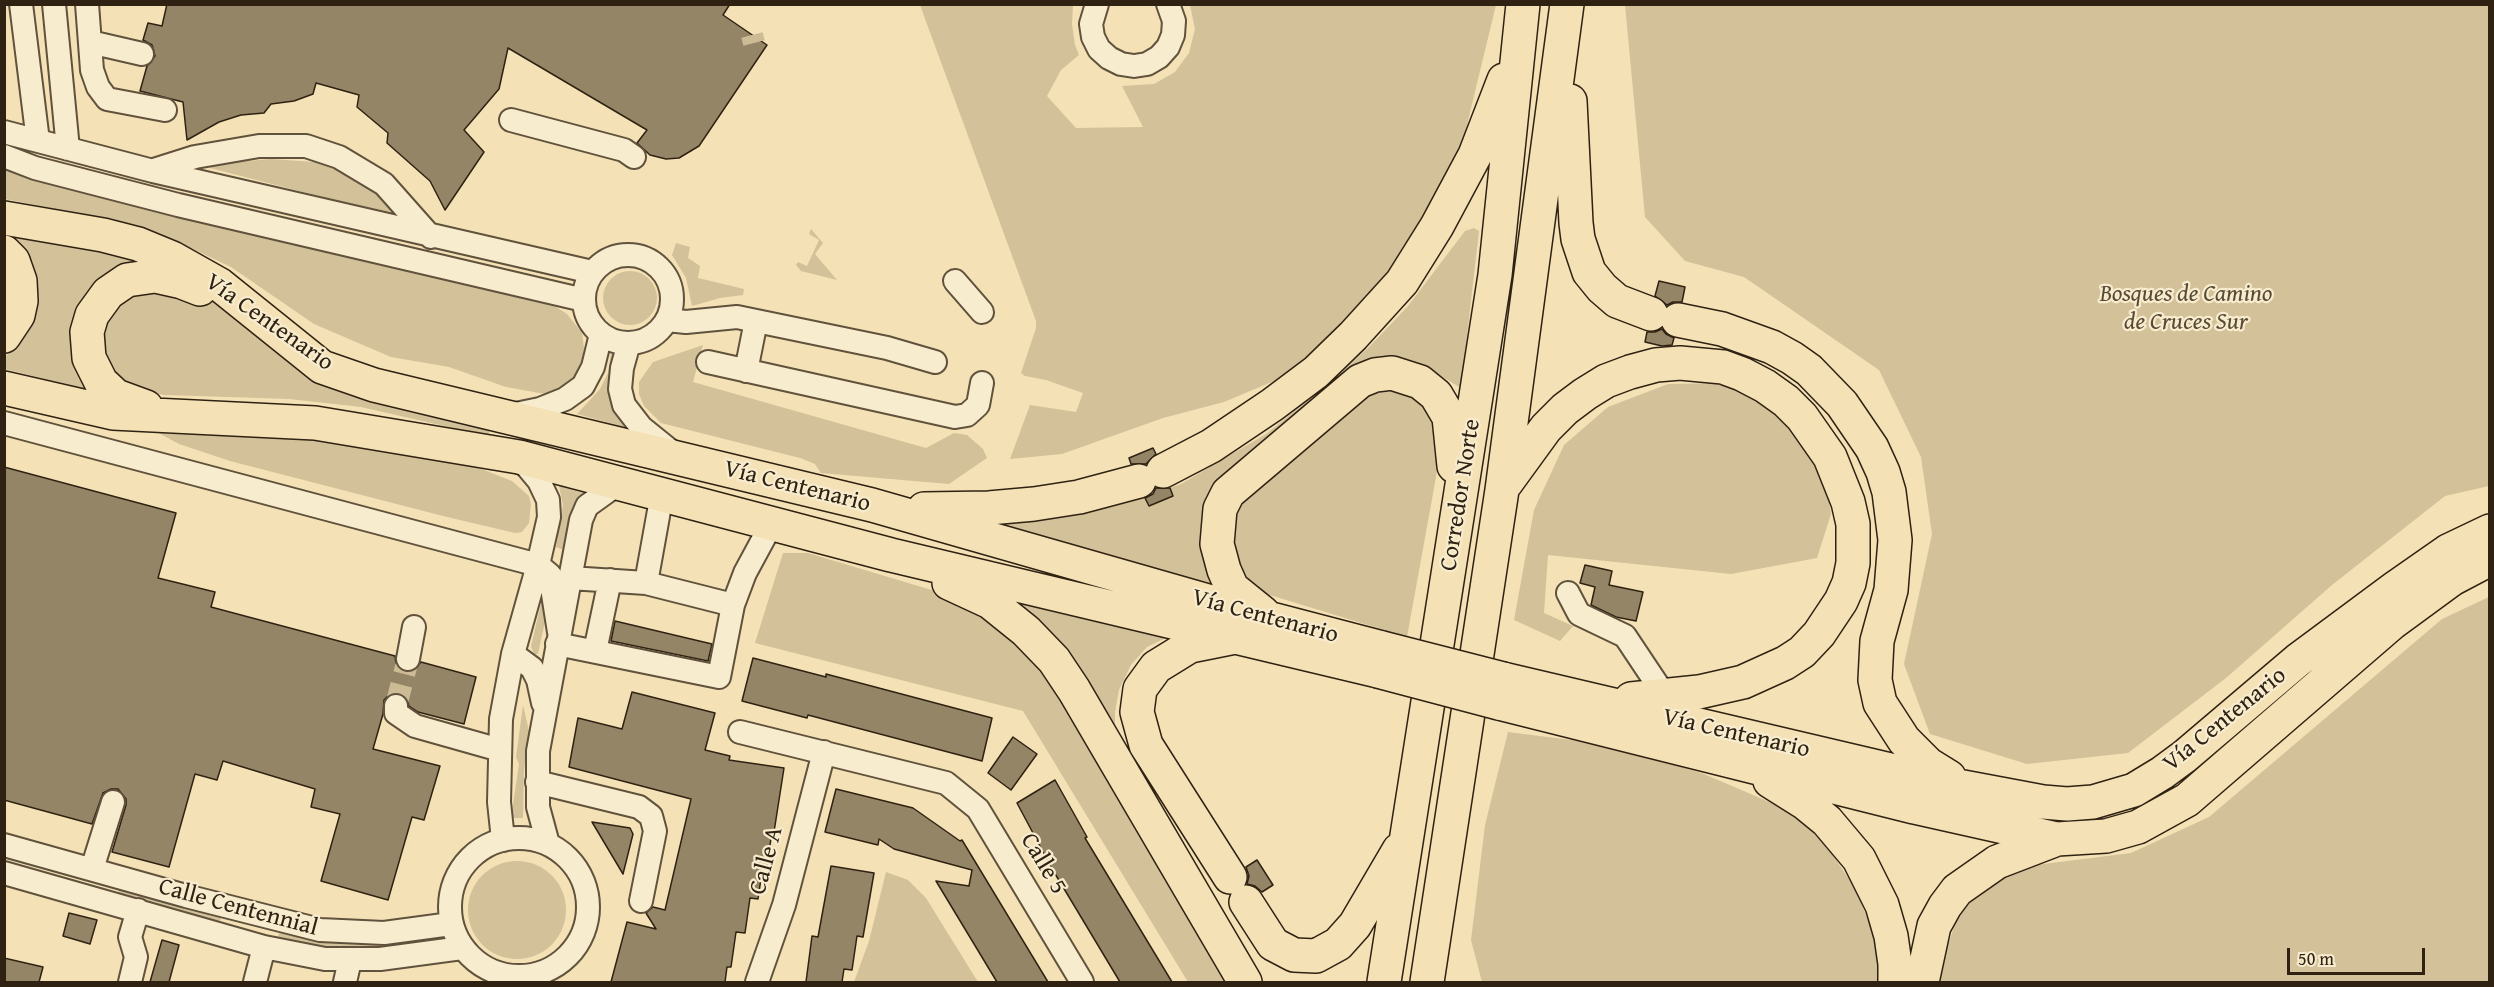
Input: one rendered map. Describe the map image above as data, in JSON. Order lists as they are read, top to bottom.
{
  "streets": {
    "highway": ["Vía Centenario", "Corredor Norte"],
    "street": ["Calle A", "Calle 5", "Calle Centennial"]
  },
  "crossings": [
    ["Calle A", "Calle 5"]
  ],
  "parks": ["Bosques de Camino de Cruces Sur"],
  "scale_bar": "50 m"
}
